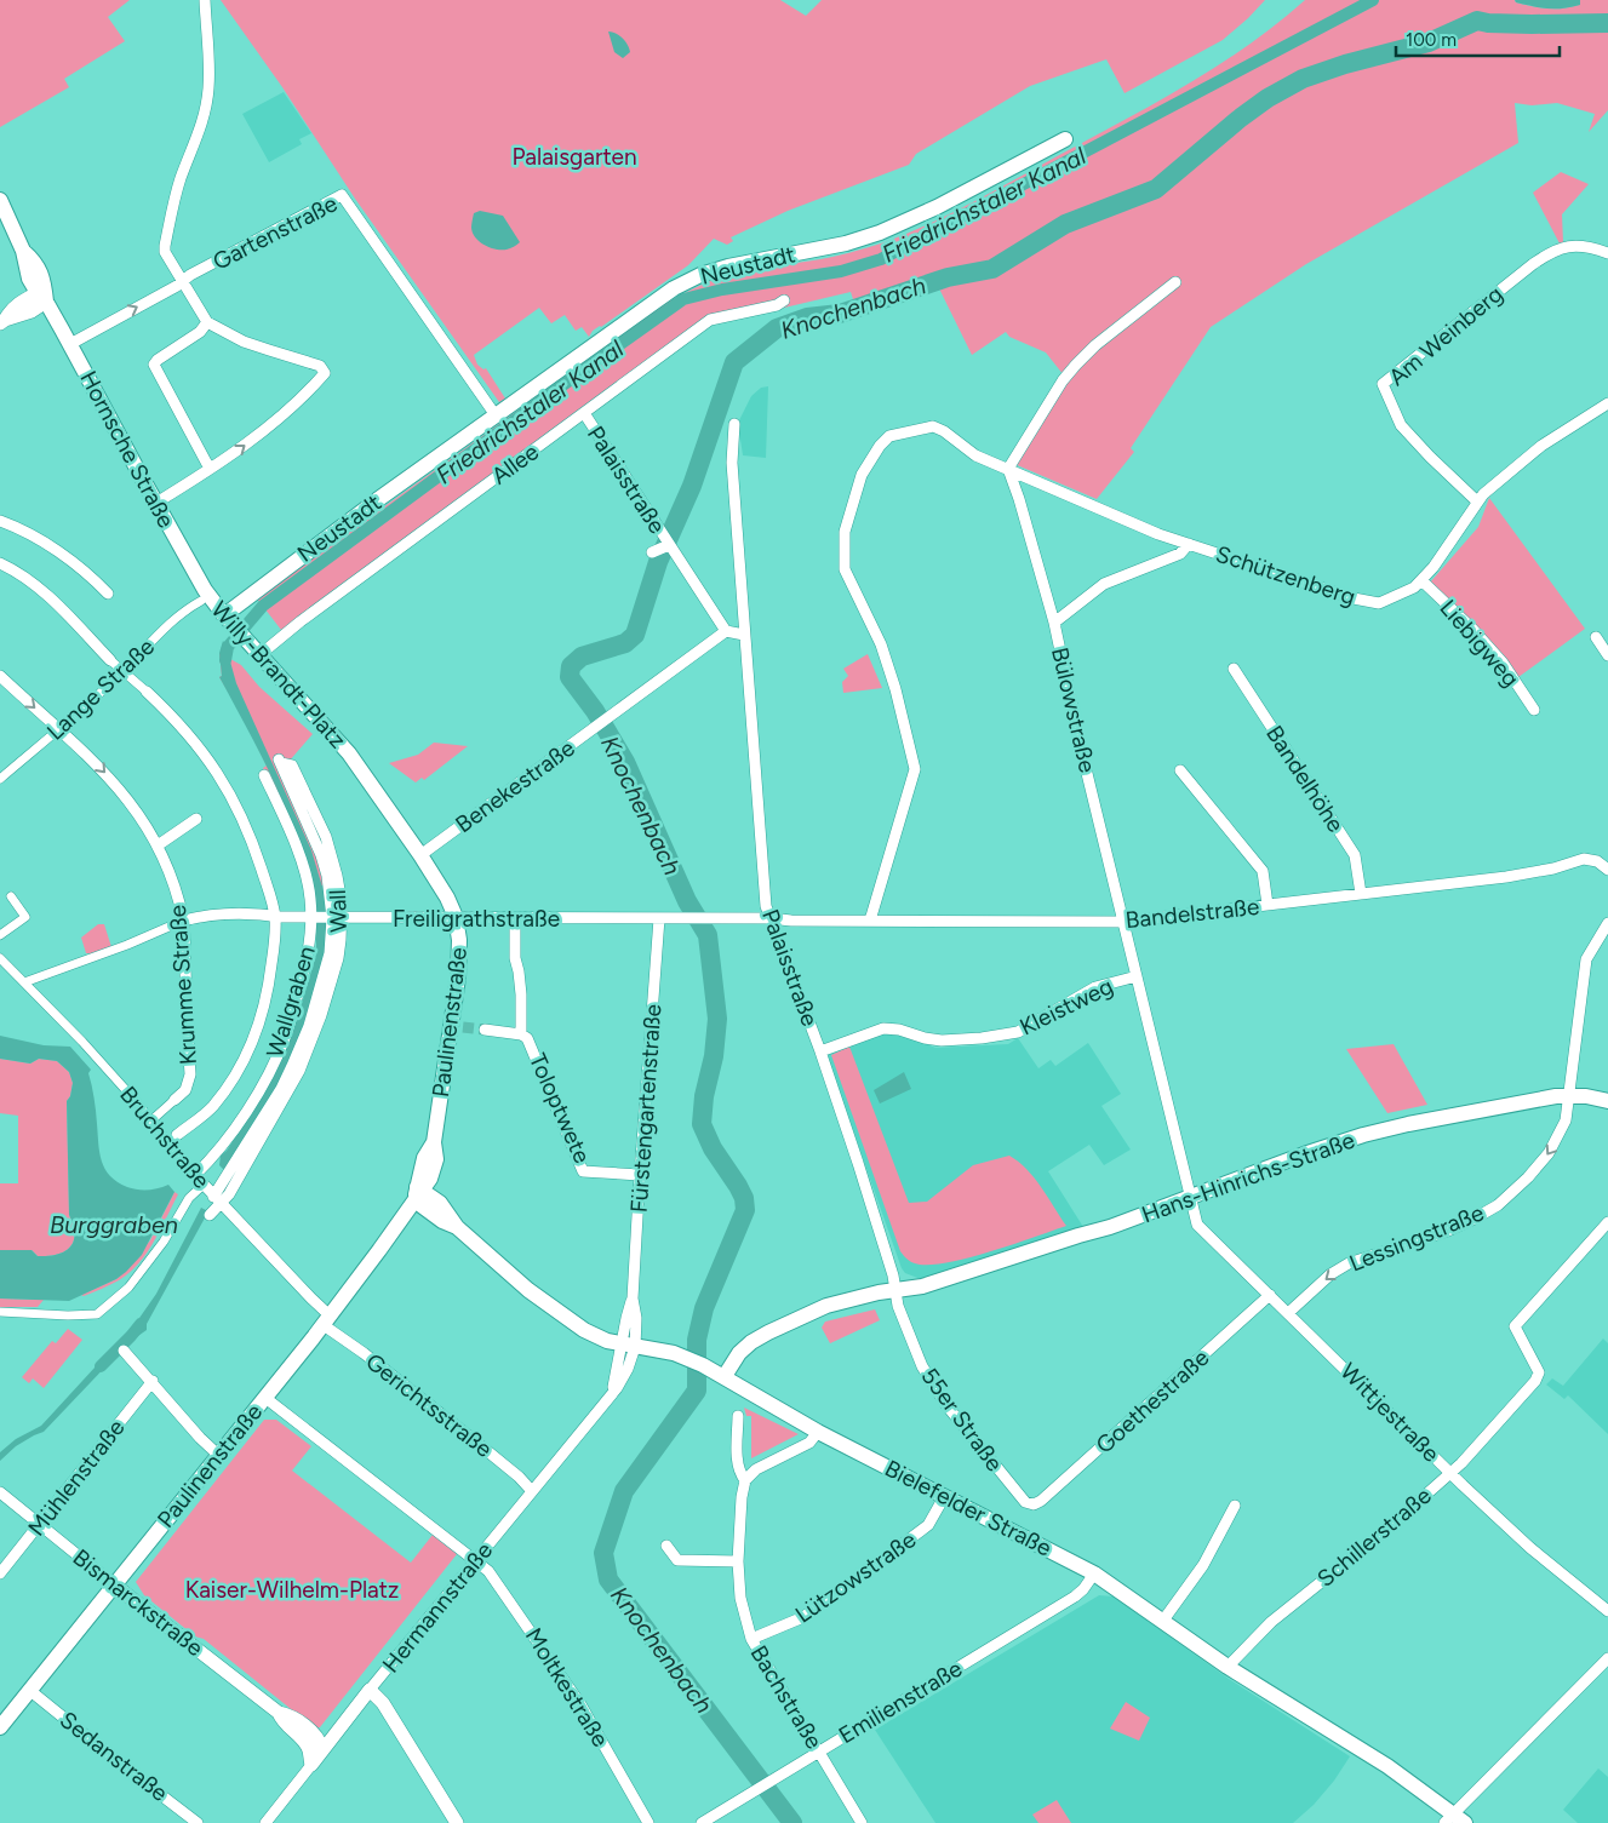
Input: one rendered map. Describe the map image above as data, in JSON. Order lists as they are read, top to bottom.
{
  "streets": {
    "main road": [
      "Neustadt",
      "Hornsche Straße",
      "Willy-Brandt-Platz",
      "Paulinenstraße",
      "Hans-Hinrichs-Straße",
      "Bielefelder Straße"
    ],
    "street": [
      "Gartenstraße",
      "Am Weinberg",
      "Allee",
      "Palaisstraße",
      "Schützenberg",
      "Liebigweg",
      "Lange Straße",
      "Bülowstraße",
      "Bandelhöhe",
      "Benekestraße",
      "Wall",
      "Bandelstraße",
      "Freiligrathstraße",
      "Krumme Straße",
      "Wallgraben",
      "Kleistweg",
      "Toloptwete",
      "Fürstengartenstraße",
      "Bruchstraße",
      "Lessingstraße",
      "Goethestraße",
      "Gerichtsstraße",
      "Wittjestraße",
      "55er Straße",
      "Mühlenstraße",
      "Schillerstraße",
      "Lützowstraße",
      "Bismarckstraße",
      "Hermannstraße",
      "Moltkestraße",
      "Bachstraße",
      "Emilienstraße",
      "Sedanstraße"
    ]
  },
  "crossings": [
    ["Gartenstraße", "Neustadt"],
    ["Gartenstraße", "Hornsche Straße"],
    ["Neustadt", "Willy-Brandt-Platz"],
    ["Am Weinberg", "Schützenberg"],
    ["Hornsche Straße", "Willy-Brandt-Platz"],
    ["Hornsche Straße", "Lange Straße"],
    ["Allee", "Palaisstraße"],
    ["Allee", "Willy-Brandt-Platz"],
    ["Palaisstraße", "Benekestraße"],
    ["Palaisstraße", "Bandelstraße"],
    ["Palaisstraße", "Freiligrathstraße"],
    ["Palaisstraße", "Kleistweg"],
    ["Palaisstraße", "Hans-Hinrichs-Straße"],
    ["Palaisstraße", "55er Straße"],
    ["Schützenberg", "Liebigweg"],
    ["Schützenberg", "Bülowstraße"],
    ["Schützenberg", "Bandelstraße"],
    ["Willy-Brandt-Platz", "Lange Straße"],
    ["Willy-Brandt-Platz", "Paulinenstraße"],
    ["Lange Straße", "Krumme Straße"],
    ["Bülowstraße", "Bandelstraße"],
    ["Bülowstraße", "Kleistweg"],
    ["Bülowstraße", "Hans-Hinrichs-Straße"],
    ["Bülowstraße", "Wittjestraße"],
    ["Bandelhöhe", "Bandelstraße"],
    ["Benekestraße", "Paulinenstraße"],
    ["Wall", "Freiligrathstraße"],
    ["Wall", "Bruchstraße"],
    ["Bandelstraße", "Freiligrathstraße"],
    ["Freiligrathstraße", "Krumme Straße"],
    ["Freiligrathstraße", "Wallgraben"],
    ["Freiligrathstraße", "Paulinenstraße"],
    ["Freiligrathstraße", "Toloptwete"],
    ["Freiligrathstraße", "Fürstengartenstraße"],
    ["Krumme Straße", "Bruchstraße"],
    ["Wallgraben", "Bruchstraße"],
    ["Paulinenstraße", "Bruchstraße"],
    ["Paulinenstraße", "Gerichtsstraße"],
    ["Paulinenstraße", "Bielefelder Straße"],
    ["Paulinenstraße", "Bismarckstraße"],
    ["Paulinenstraße", "Moltkestraße"],
    ["Paulinenstraße", "Sedanstraße"],
    ["Toloptwete", "Fürstengartenstraße"],
    ["Fürstengartenstraße", "Bielefelder Straße"],
    ["Fürstengartenstraße", "Hermannstraße"],
    ["Bruchstraße", "Gerichtsstraße"],
    ["Hans-Hinrichs-Straße", "Lessingstraße"],
    ["Hans-Hinrichs-Straße", "Wittjestraße"],
    ["Hans-Hinrichs-Straße", "55er Straße"],
    ["Hans-Hinrichs-Straße", "Bielefelder Straße"],
    ["Lessingstraße", "Wittjestraße"],
    ["Goethestraße", "Wittjestraße"],
    ["Goethestraße", "55er Straße"],
    ["Gerichtsstraße", "Hermannstraße"],
    ["Wittjestraße", "Schillerstraße"],
    ["Mühlenstraße", "Bismarckstraße"],
    ["Bielefelder Straße", "Schillerstraße"],
    ["Bielefelder Straße", "Lützowstraße"],
    ["Bielefelder Straße", "Hermannstraße"],
    ["Bielefelder Straße", "Emilienstraße"],
    ["Lützowstraße", "Bachstraße"],
    ["Bismarckstraße", "Hermannstraße"],
    ["Hermannstraße", "Moltkestraße"],
    ["Bachstraße", "Emilienstraße"]
  ],
  "one_way": ["Lessingstraße"],
  "water": ["Friedrichstaler Kanal", "Knochenbach", "Burggraben"],
  "parks": ["Palaisgarten", "Kaiser-Wilhelm-Platz"],
  "scale_bar": "100 m"
}
